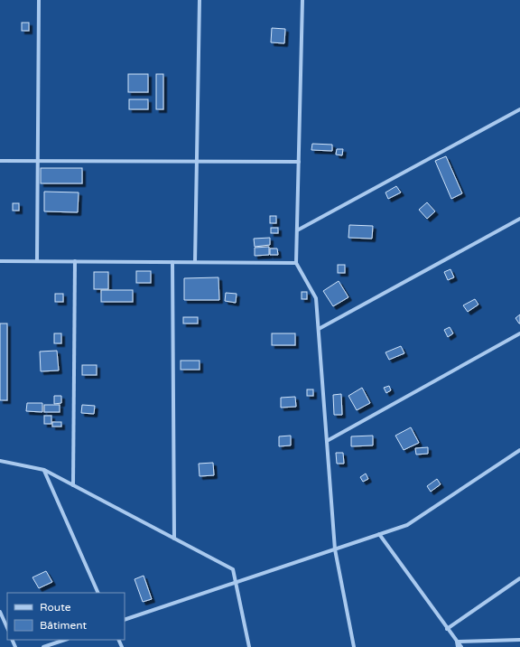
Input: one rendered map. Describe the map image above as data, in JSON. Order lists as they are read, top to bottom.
{
  "legend": ["Route", "Bâtiment"]
}
